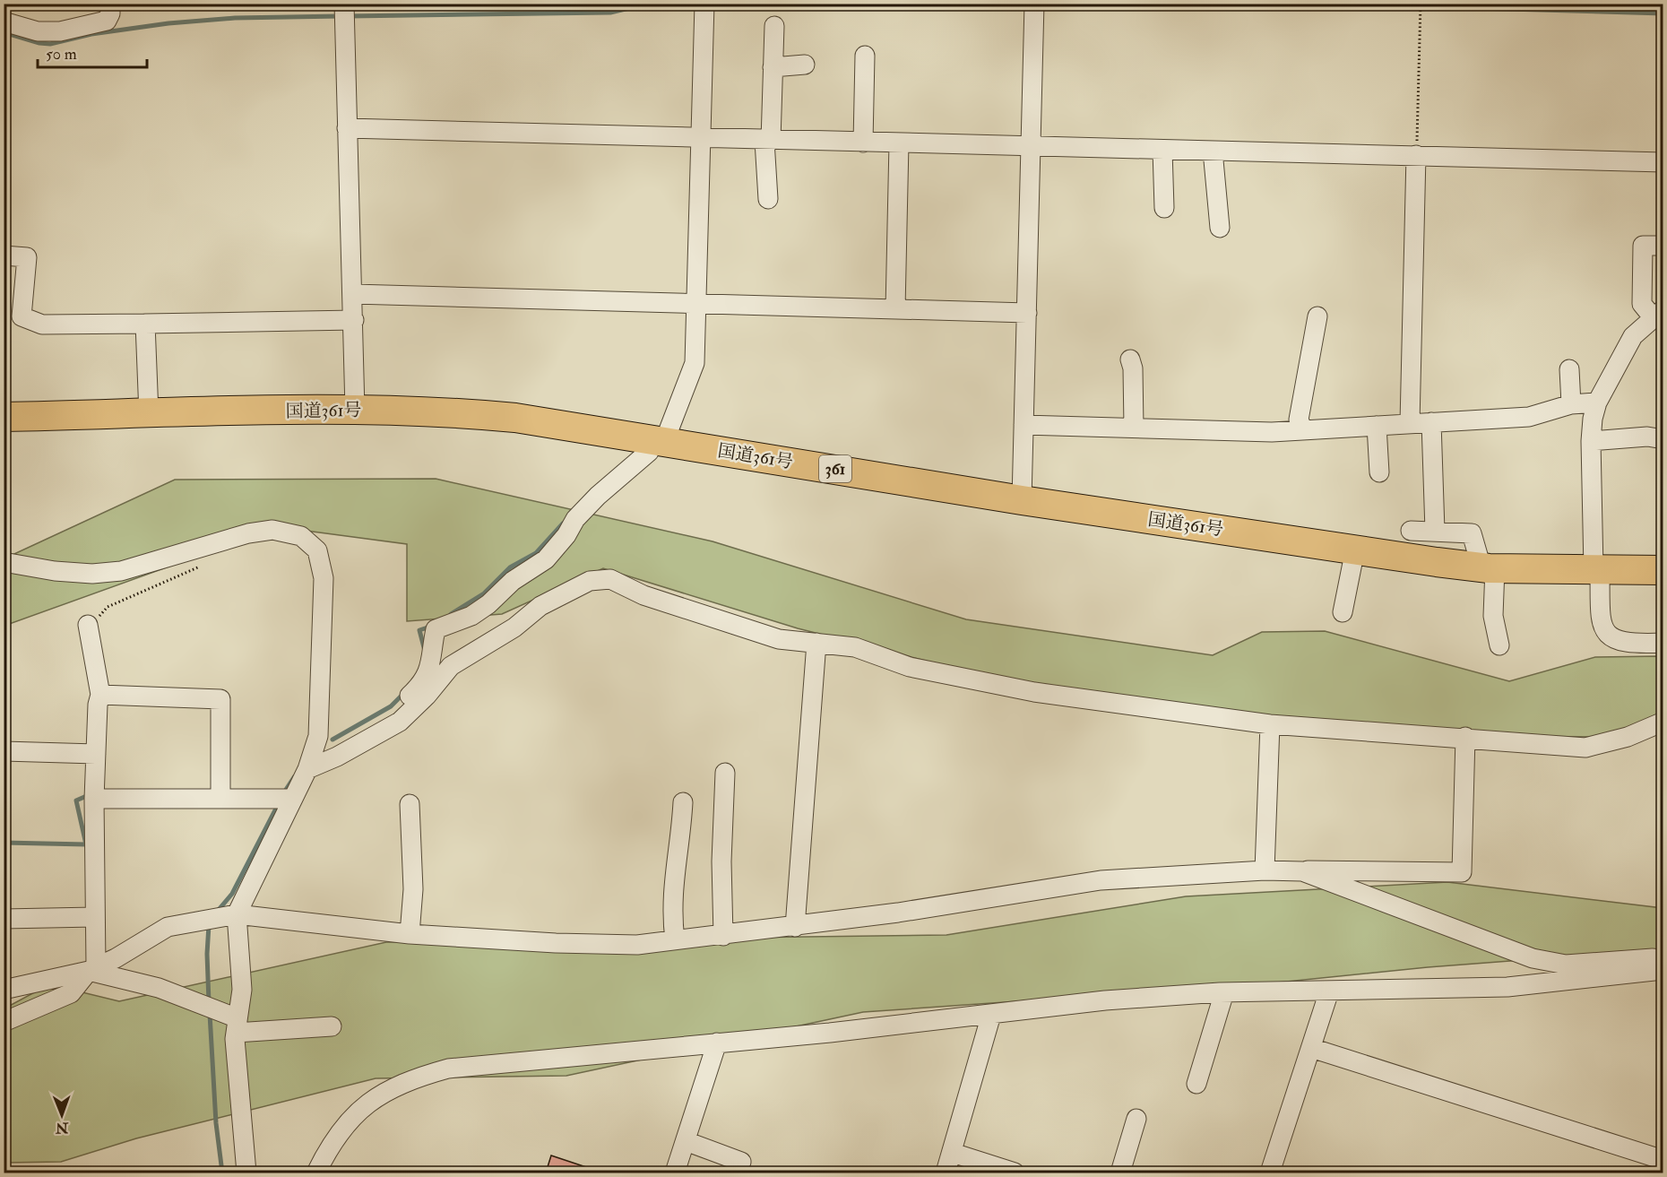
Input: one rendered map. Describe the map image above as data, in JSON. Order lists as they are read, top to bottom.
{
  "streets": {
    "highway": ["国道361号", "361"]
  },
  "scale_bar": "50 m",
  "north": "bottom"
}
